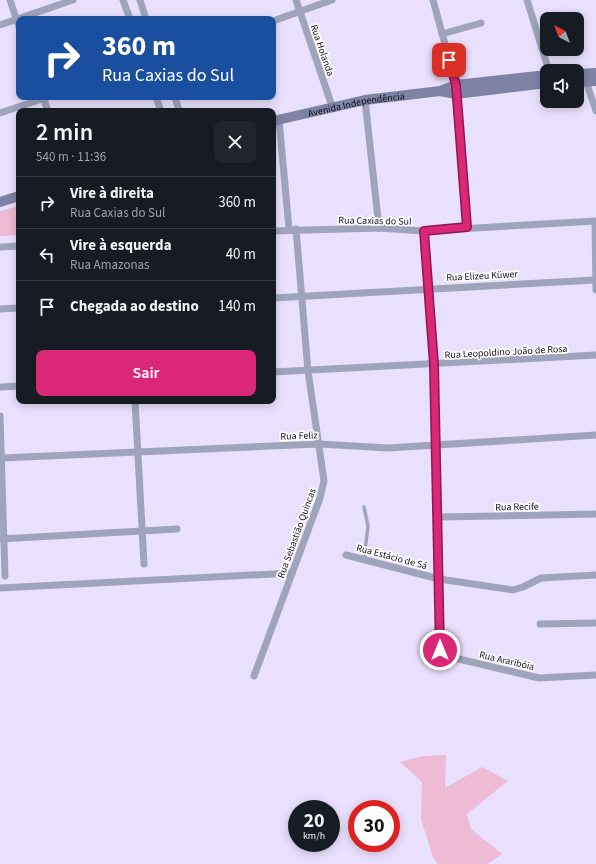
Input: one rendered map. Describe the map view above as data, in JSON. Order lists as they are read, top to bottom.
{
  "streets": {
    "street": [
      "Rua Holanda",
      "Avenida Independência",
      "Rua Caxias do Sul",
      "Rua Elizeu Küwer",
      "Rua Leopoldino João de Rosa",
      "Rua Feliz",
      "Rua Recife",
      "Rua Sebastião Quincas",
      "Rua Estácio de Sá",
      "Rua Araribóia"
    ]
  },
  "crossings": [
    ["Rua Holanda", "Avenida Independência"],
    ["Avenida Independência", "Rua Sebastião Quincas"],
    ["Rua Caxias do Sul", "Rua Sebastião Quincas"],
    ["Rua Elizeu Küwer", "Rua Sebastião Quincas"],
    ["Rua Leopoldino João de Rosa", "Rua Sebastião Quincas"],
    ["Rua Feliz", "Rua Sebastião Quincas"],
    ["Rua Estácio de Sá", "Rua Araribóia"]
  ],
  "north": "top left",
  "page": {
    "turn": ["360 m", "Rua Caxias do Sul"],
    "heading": ["2 min", "540 m · 11:36"],
    "list": [
      {
        "name": "Vire à direita",
        "note": "Rua Caxias do Sul",
        "value": "360 m"
      },
      {
        "name": "Vire à esquerda",
        "note": "Rua Amazonas",
        "value": "40 m"
      },
      {
        "name": "Chegada ao destino",
        "value": "140 m"
      }
    ],
    "buttons": "Sair",
    "speed": "20 km/h",
    "limit": "30"
  }
}
